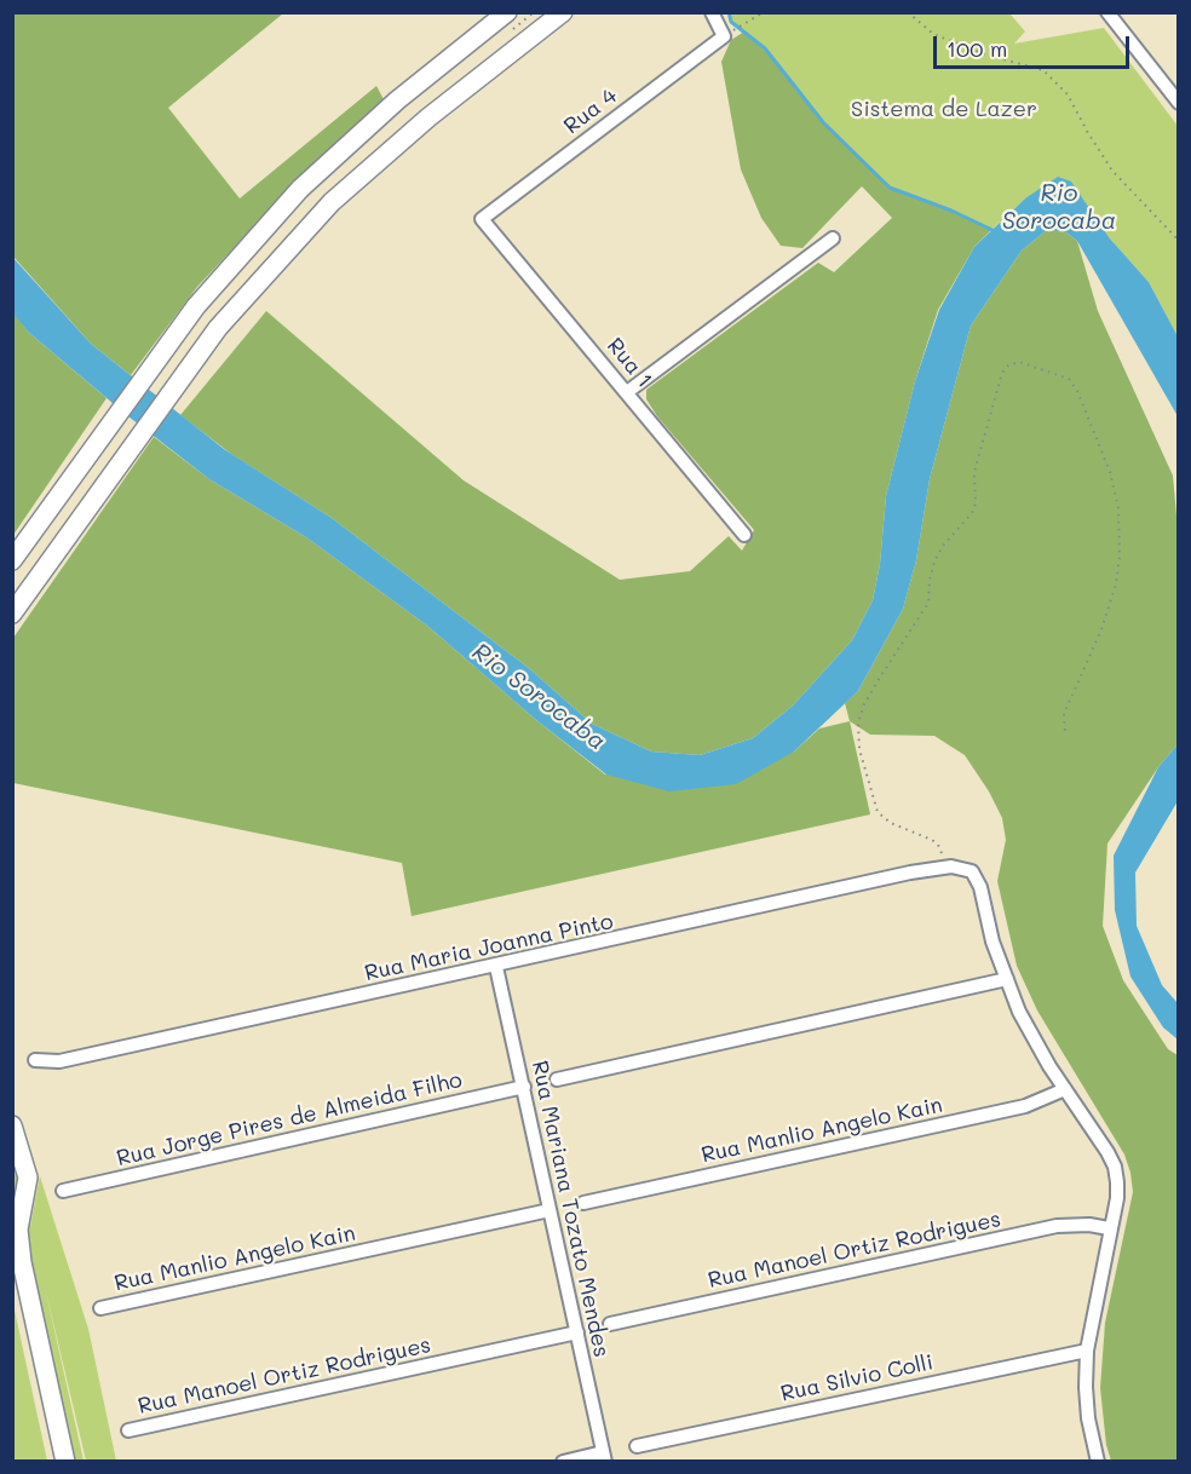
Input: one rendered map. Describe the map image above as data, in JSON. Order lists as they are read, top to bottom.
{
  "streets": {
    "street": [
      "Rua 4",
      "Rua 1",
      "Rua Maria Joanna Pinto",
      "Rua Jorge Pires de Almeida Filho",
      "Rua Manlio Angelo Kain",
      "Rua Mariana Tozato Mendes",
      "Rua Manoel Ortiz Rodrigues",
      "Rua Silvio Colli"
    ]
  },
  "crossings": [
    ["Rua 4", "Rua 1"],
    ["Rua Maria Joanna Pinto", "Rua Mariana Tozato Mendes"],
    ["Rua Jorge Pires de Almeida Filho", "Rua Mariana Tozato Mendes"],
    ["Rua Manlio Angelo Kain", "Rua Mariana Tozato Mendes"],
    ["Rua Mariana Tozato Mendes", "Rua Manoel Ortiz Rodrigues"]
  ],
  "water": ["Rio Sorocaba"],
  "parks": ["Sistema de Lazer"],
  "scale_bar": "100 m"
}
